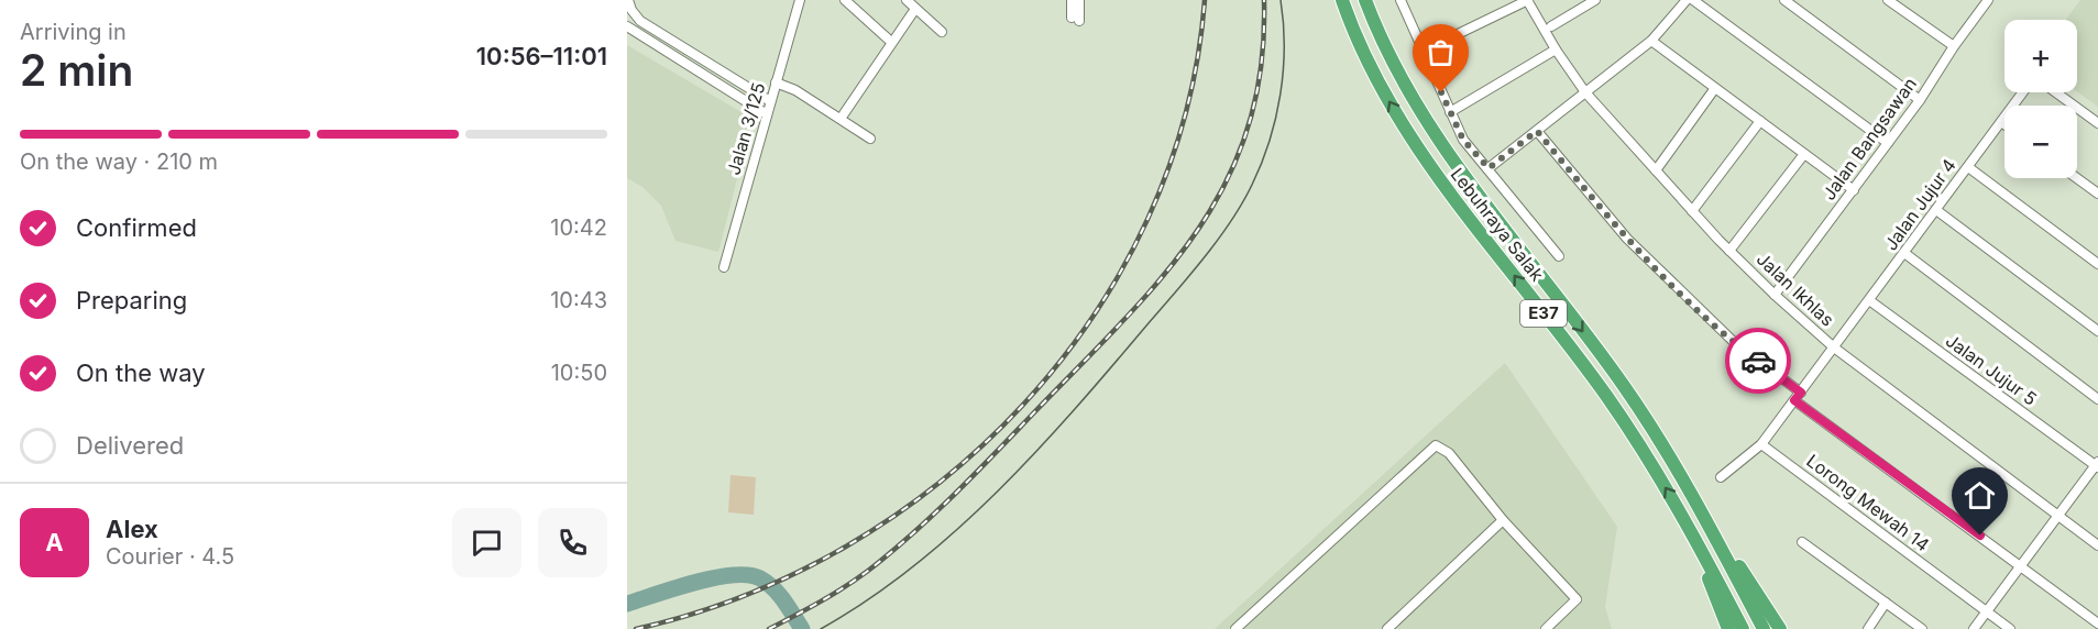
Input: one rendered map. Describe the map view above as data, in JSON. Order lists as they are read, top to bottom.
{
  "streets": {
    "highway": ["Lebuhraya Salak", "E37"],
    "street": [
      "Jalan 3/125",
      "Jalan Bangsawan",
      "Jalan Jujur 4",
      "Jalan Ikhlas",
      "Jalan Jujur 5",
      "Lorong Mewah 14"
    ]
  },
  "crossings": [
    ["Jalan Bangsawan", "Jalan Ikhlas"],
    ["Jalan Jujur 4", "Jalan Ikhlas"],
    ["Jalan Jujur 4", "Jalan Jujur 5"]
  ],
  "page": {
    "heading": ["2 min", "Arriving in", "10:56–11:01"],
    "panel": ["Alex", "Courier · 4.5"],
    "map_buttons": ["+", "−"],
    "bar": "On the way · 210 m",
    "list": [
      ["Confirmed", "10:42"],
      ["Preparing", "10:43"],
      ["On the way", "10:50"],
      "Delivered"
    ],
    "round": "A"
  }
}
